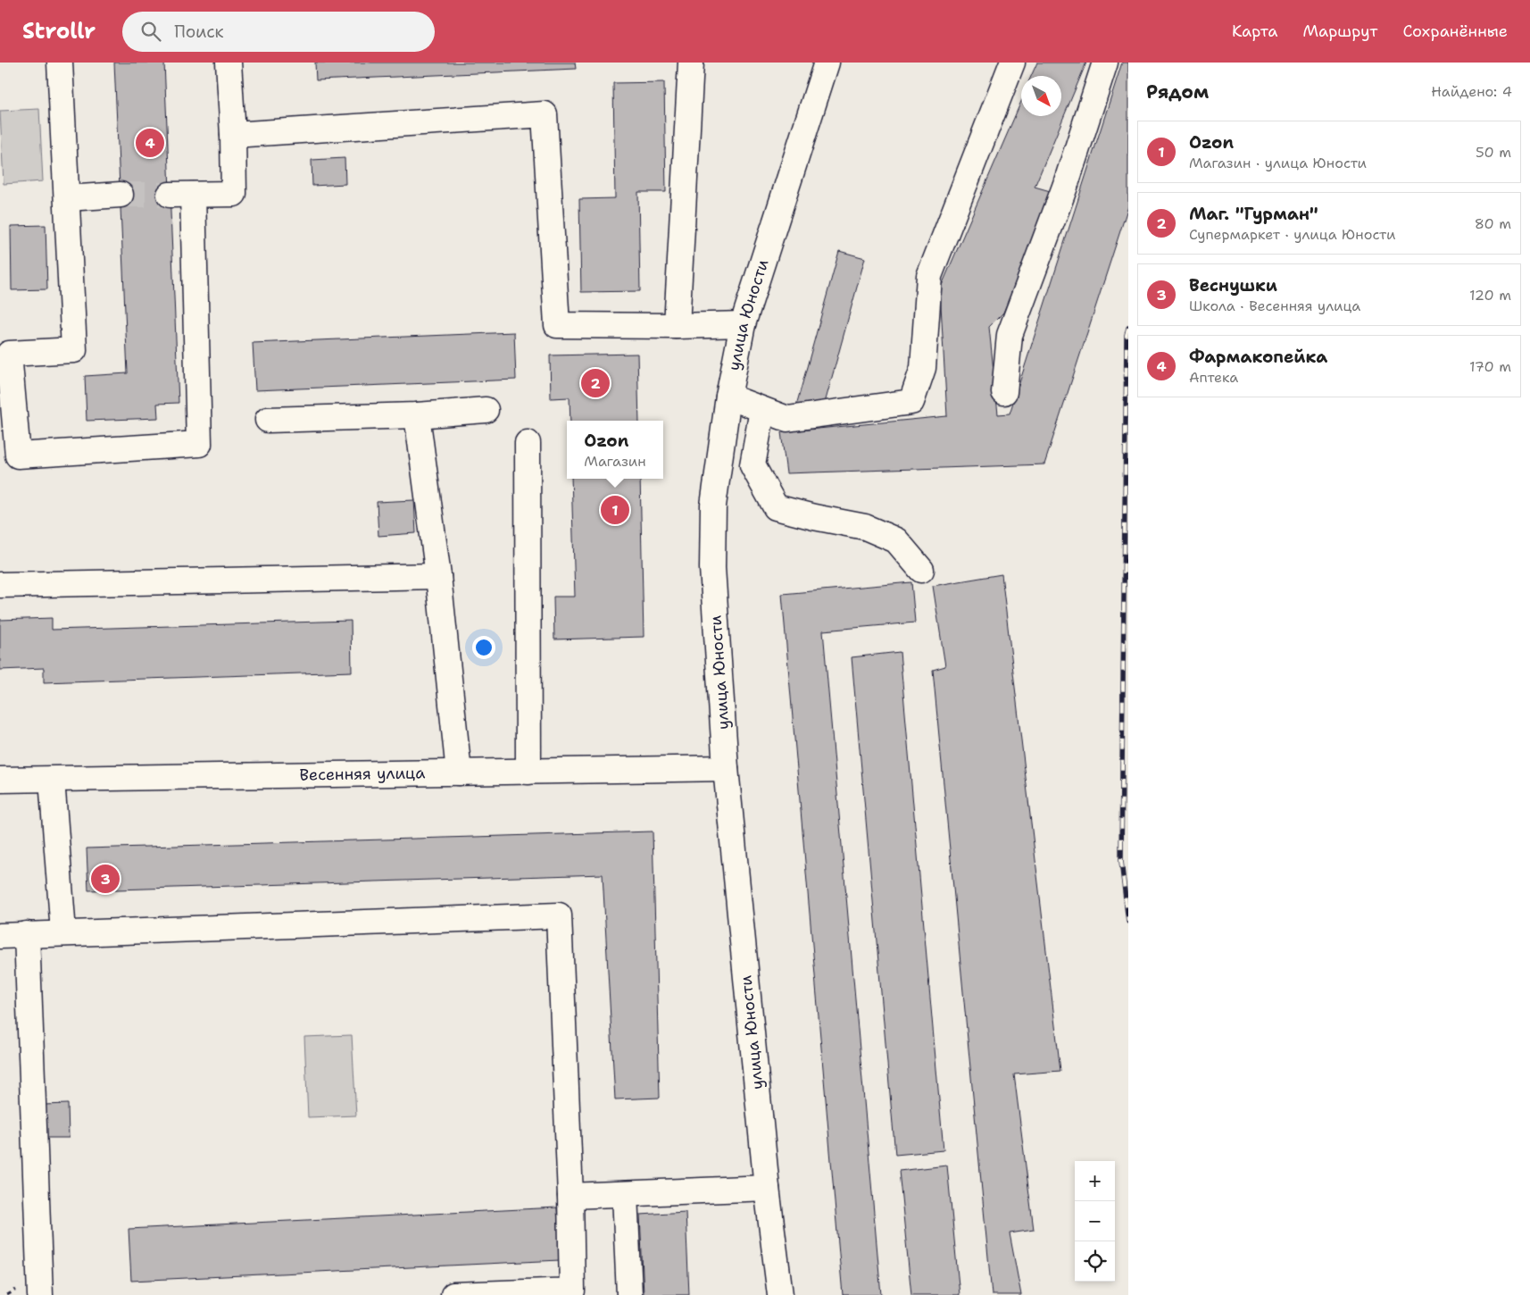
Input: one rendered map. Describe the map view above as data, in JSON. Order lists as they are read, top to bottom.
{
  "streets": {
    "street": ["улица Юности", "Весенняя улица"]
  },
  "crossings": [
    ["улица Юности", "Весенняя улица"]
  ],
  "north": "bottom right",
  "page": {
    "header": "Strollr",
    "search": "Поиск",
    "nav": ["Карта", "Маршрут", "Сохранённые"],
    "heading": ["Рядом", "Найдено: 4"],
    "list": [
      {
        "mark": "1",
        "name": "Ozon",
        "note": "Магазин · улица Юности",
        "value": "50 m"
      },
      {
        "mark": "2",
        "name": "Маг. \"Гурман\"",
        "note": "Супермаркет · улица Юности",
        "value": "80 m"
      },
      {
        "mark": "3",
        "name": "Веснушки",
        "note": "Школа · Весенняя улица",
        "value": "120 m"
      },
      {
        "mark": "4",
        "name": "Фармакопейка",
        "note": "Аптека",
        "value": "170 m"
      }
    ],
    "pins": [
      "4",
      "2",
      "1",
      "3"
    ],
    "popup": ["Ozon", "Магазин"],
    "map_buttons": ["+", "−"]
  }
}
